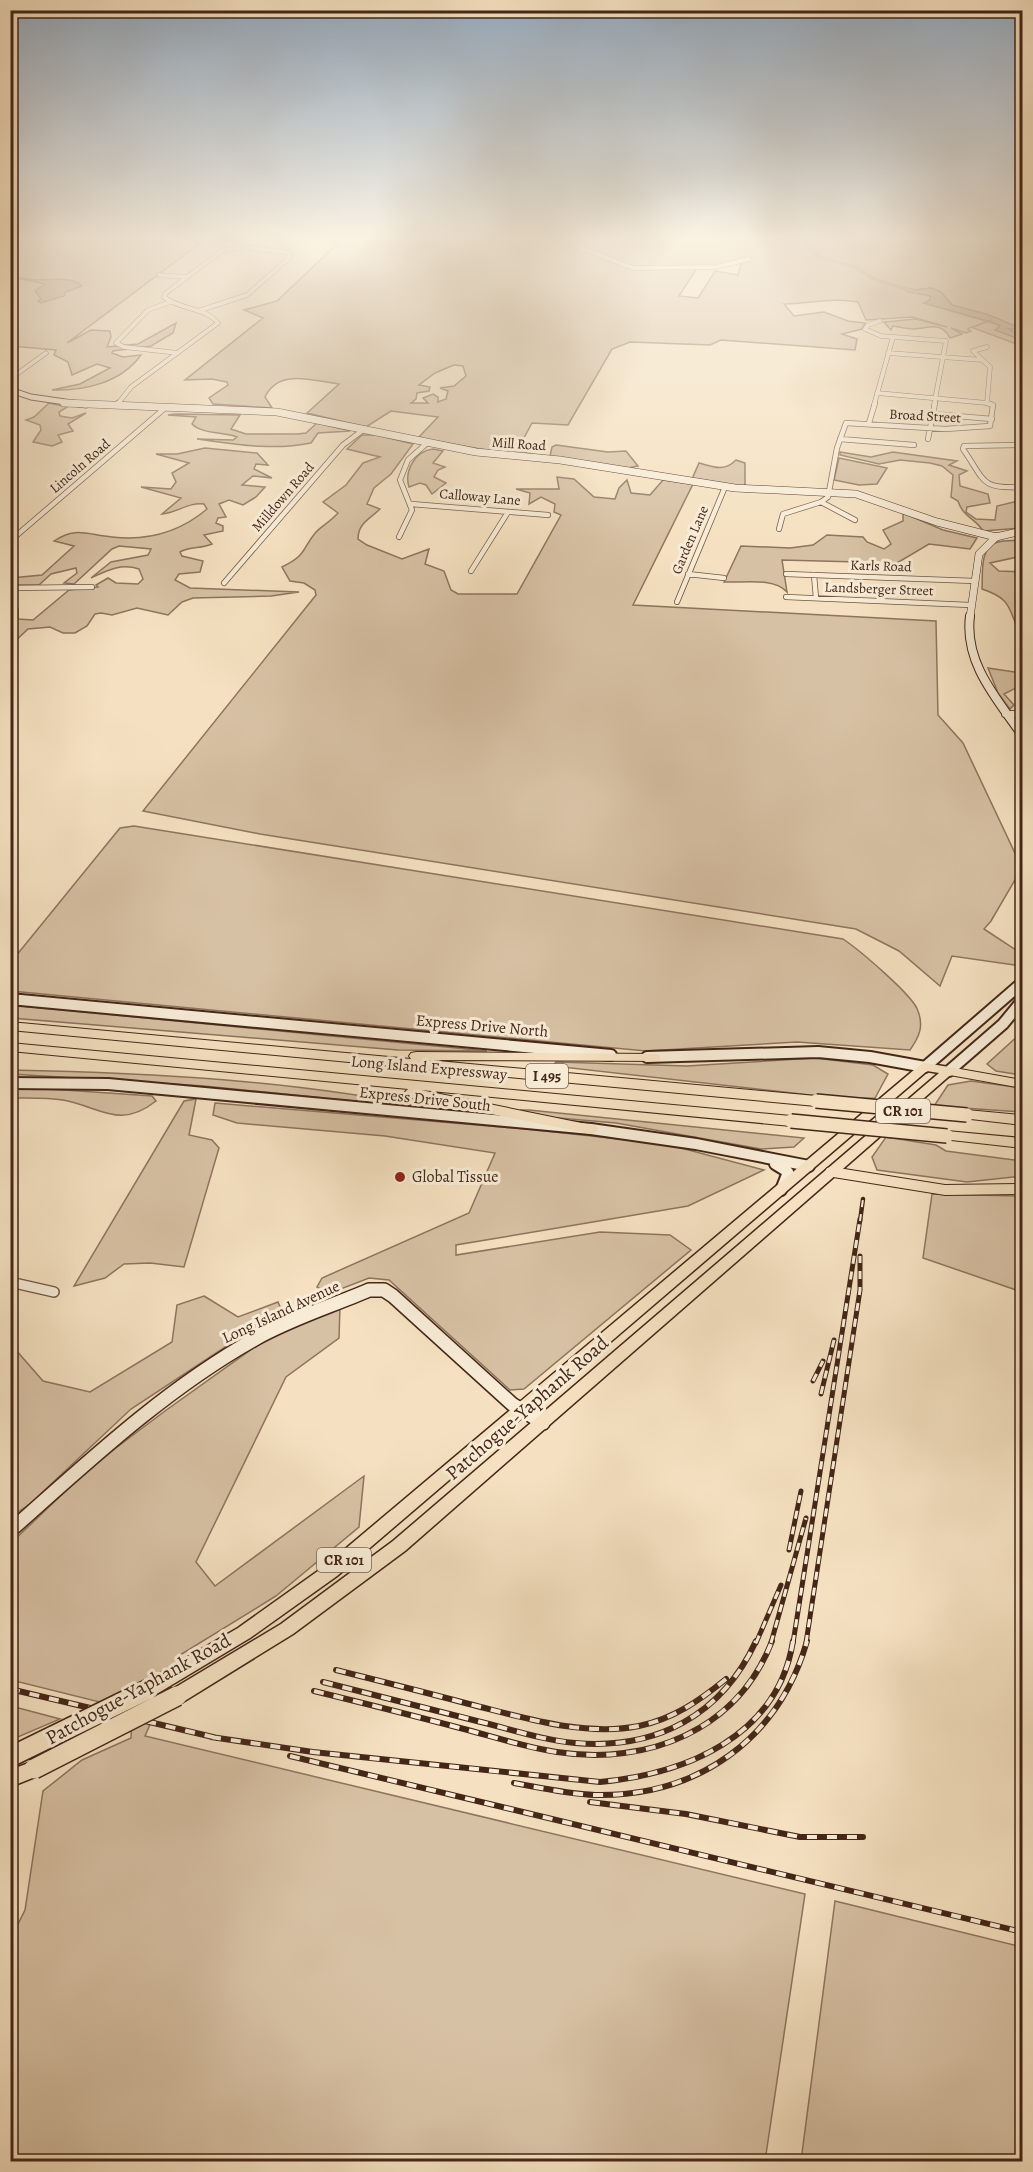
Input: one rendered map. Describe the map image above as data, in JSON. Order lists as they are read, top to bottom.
{
  "streets": {
    "highway": ["Long Island Expressway", "I 495"],
    "main road": [
      "Mill Road",
      "Express Drive North",
      "Express Drive South",
      "CR 101",
      "Long Island Avenue",
      "Patchogue-Yaphank Road"
    ],
    "street": [
      "Broad Street",
      "Lincoln Road",
      "Milldown Road",
      "Calloway Lane",
      "Garden Lane",
      "Karls Road",
      "Landsberger Street"
    ]
  },
  "crossings": [
    ["Mill Road", "Lincoln Road"],
    ["Mill Road", "Milldown Road"],
    ["Mill Road", "Garden Lane"],
    ["Express Drive North", "Patchogue-Yaphank Road"],
    ["Express Drive South", "Patchogue-Yaphank Road"],
    ["Long Island Avenue", "Patchogue-Yaphank Road"]
  ],
  "places": ["Global Tissue"]
}
